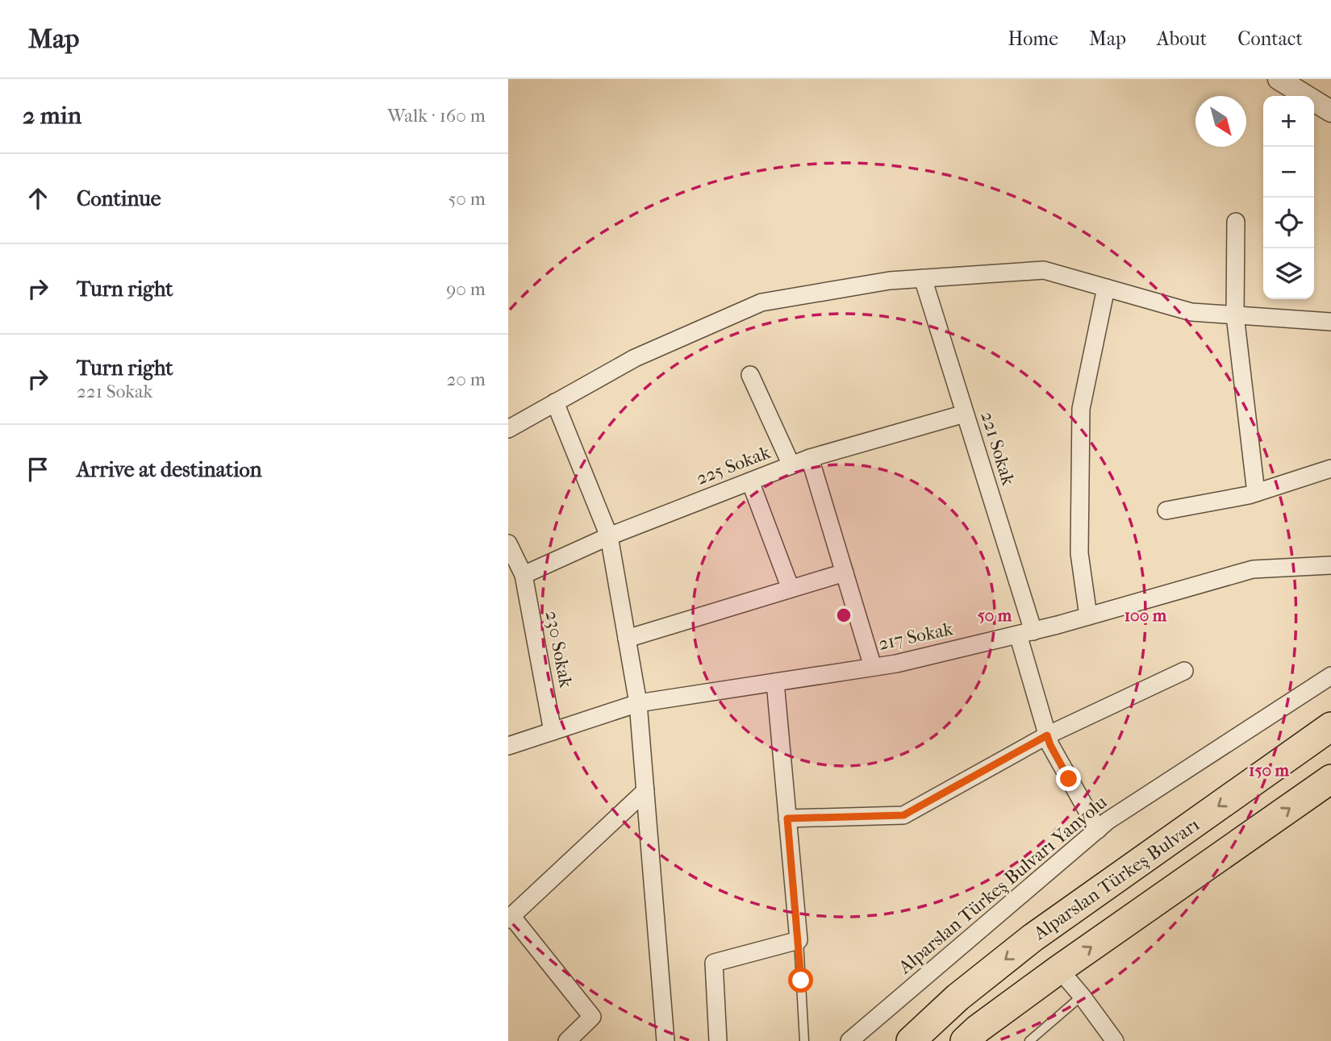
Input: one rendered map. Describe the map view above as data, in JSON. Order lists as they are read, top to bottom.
{
  "streets": {
    "highway": ["Alparslan Türkeş Bulvarı"],
    "street": [
      "221 Sokak",
      "225 Sokak",
      "217 Sokak",
      "230 Sokak",
      "Alparslan Türkeş Bulvarı Yanyolu"
    ]
  },
  "crossings": [
    ["221 Sokak", "225 Sokak"],
    ["221 Sokak", "217 Sokak"],
    ["221 Sokak", "Alparslan Türkeş Bulvarı Yanyolu"],
    ["225 Sokak", "230 Sokak"],
    ["217 Sokak", "230 Sokak"]
  ],
  "north": "bottom right",
  "page": {
    "header": "Map",
    "nav": [
      "Home",
      "Map",
      "About",
      "Contact"
    ],
    "heading": ["2 min", "Walk · 160 m"],
    "map_buttons": ["+", "−"],
    "list": [
      ["Continue", "50 m"],
      ["Turn right", "90 m"],
      ["Turn right", "221 Sokak", "20 m"],
      "Arrive at destination"
    ]
  },
  "rings": ["50 m", "100 m", "150 m"]
}
